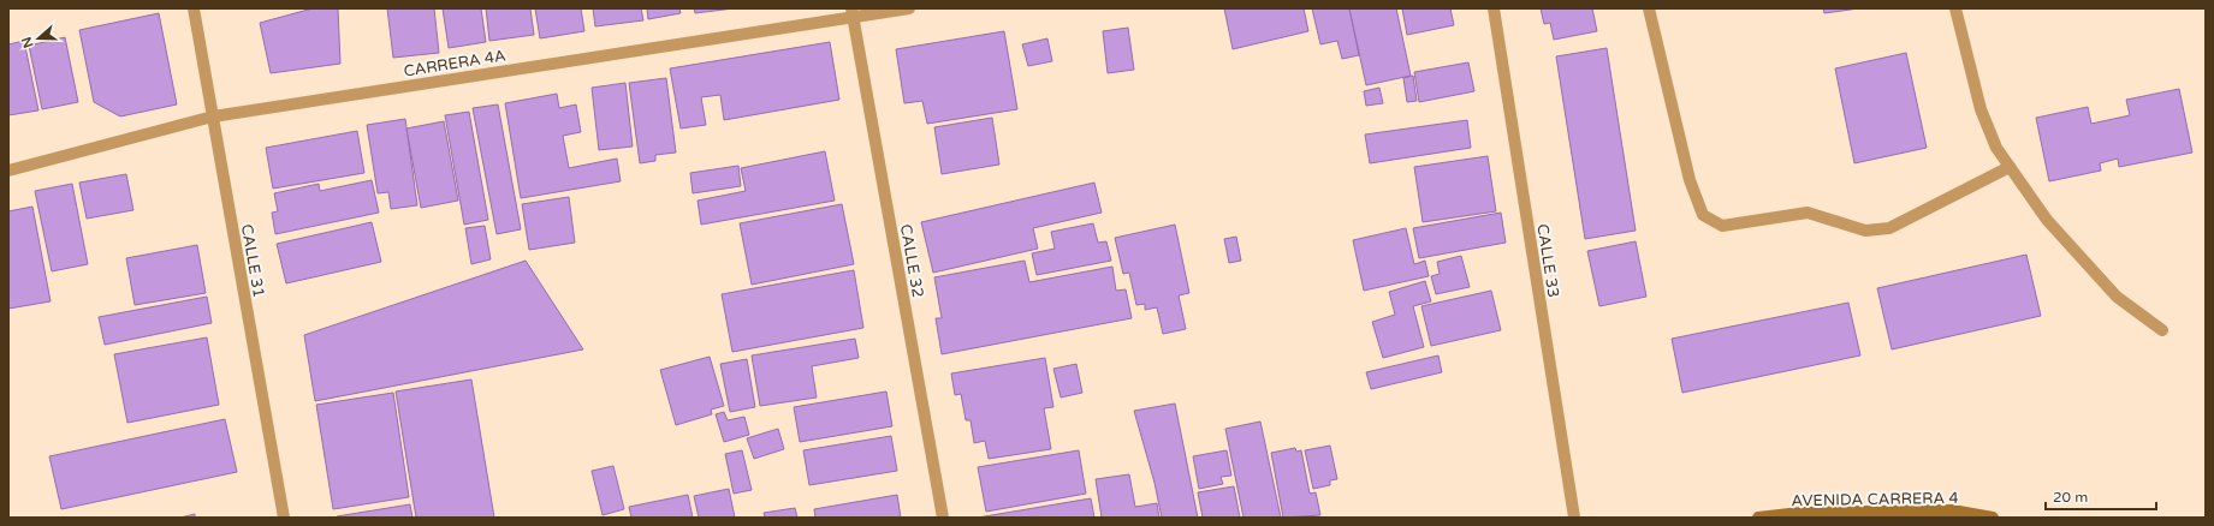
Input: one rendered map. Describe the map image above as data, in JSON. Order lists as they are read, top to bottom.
{
  "streets": {
    "main road": ["AVENIDA CARRERA 4"],
    "street": [
      "CARRERA 4A",
      "CALLE 31",
      "CALLE 32",
      "CALLE 33"
    ]
  },
  "crossings": [
    ["CARRERA 4A", "CALLE 31"],
    ["CARRERA 4A", "CALLE 32"]
  ],
  "scale_bar": "20 m",
  "north": "left"
}
